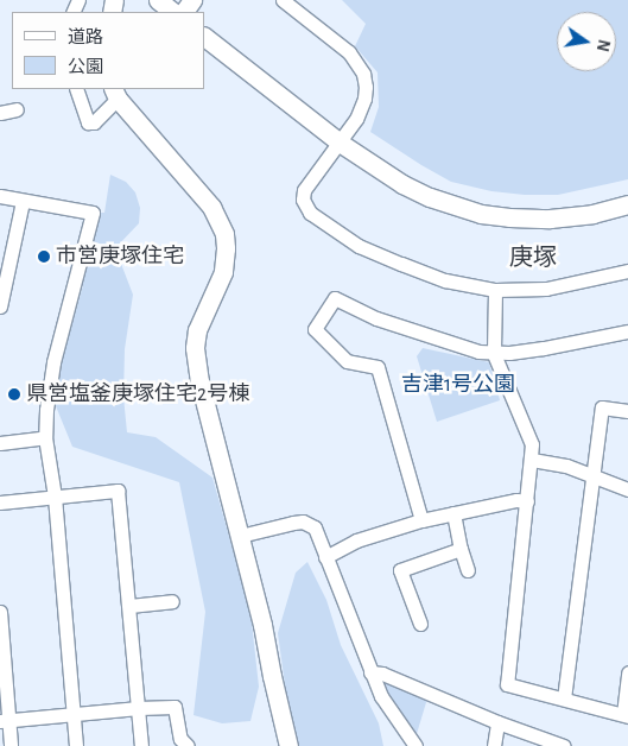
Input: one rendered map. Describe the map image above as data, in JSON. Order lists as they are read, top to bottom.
{
  "districts": ["庚塚"],
  "parks": ["吉津1号公園"],
  "places": ["市営庚塚住宅", "県営塩釜庚塚住宅2号棟"],
  "legend": ["道路", "公園"],
  "north": "right"
}
